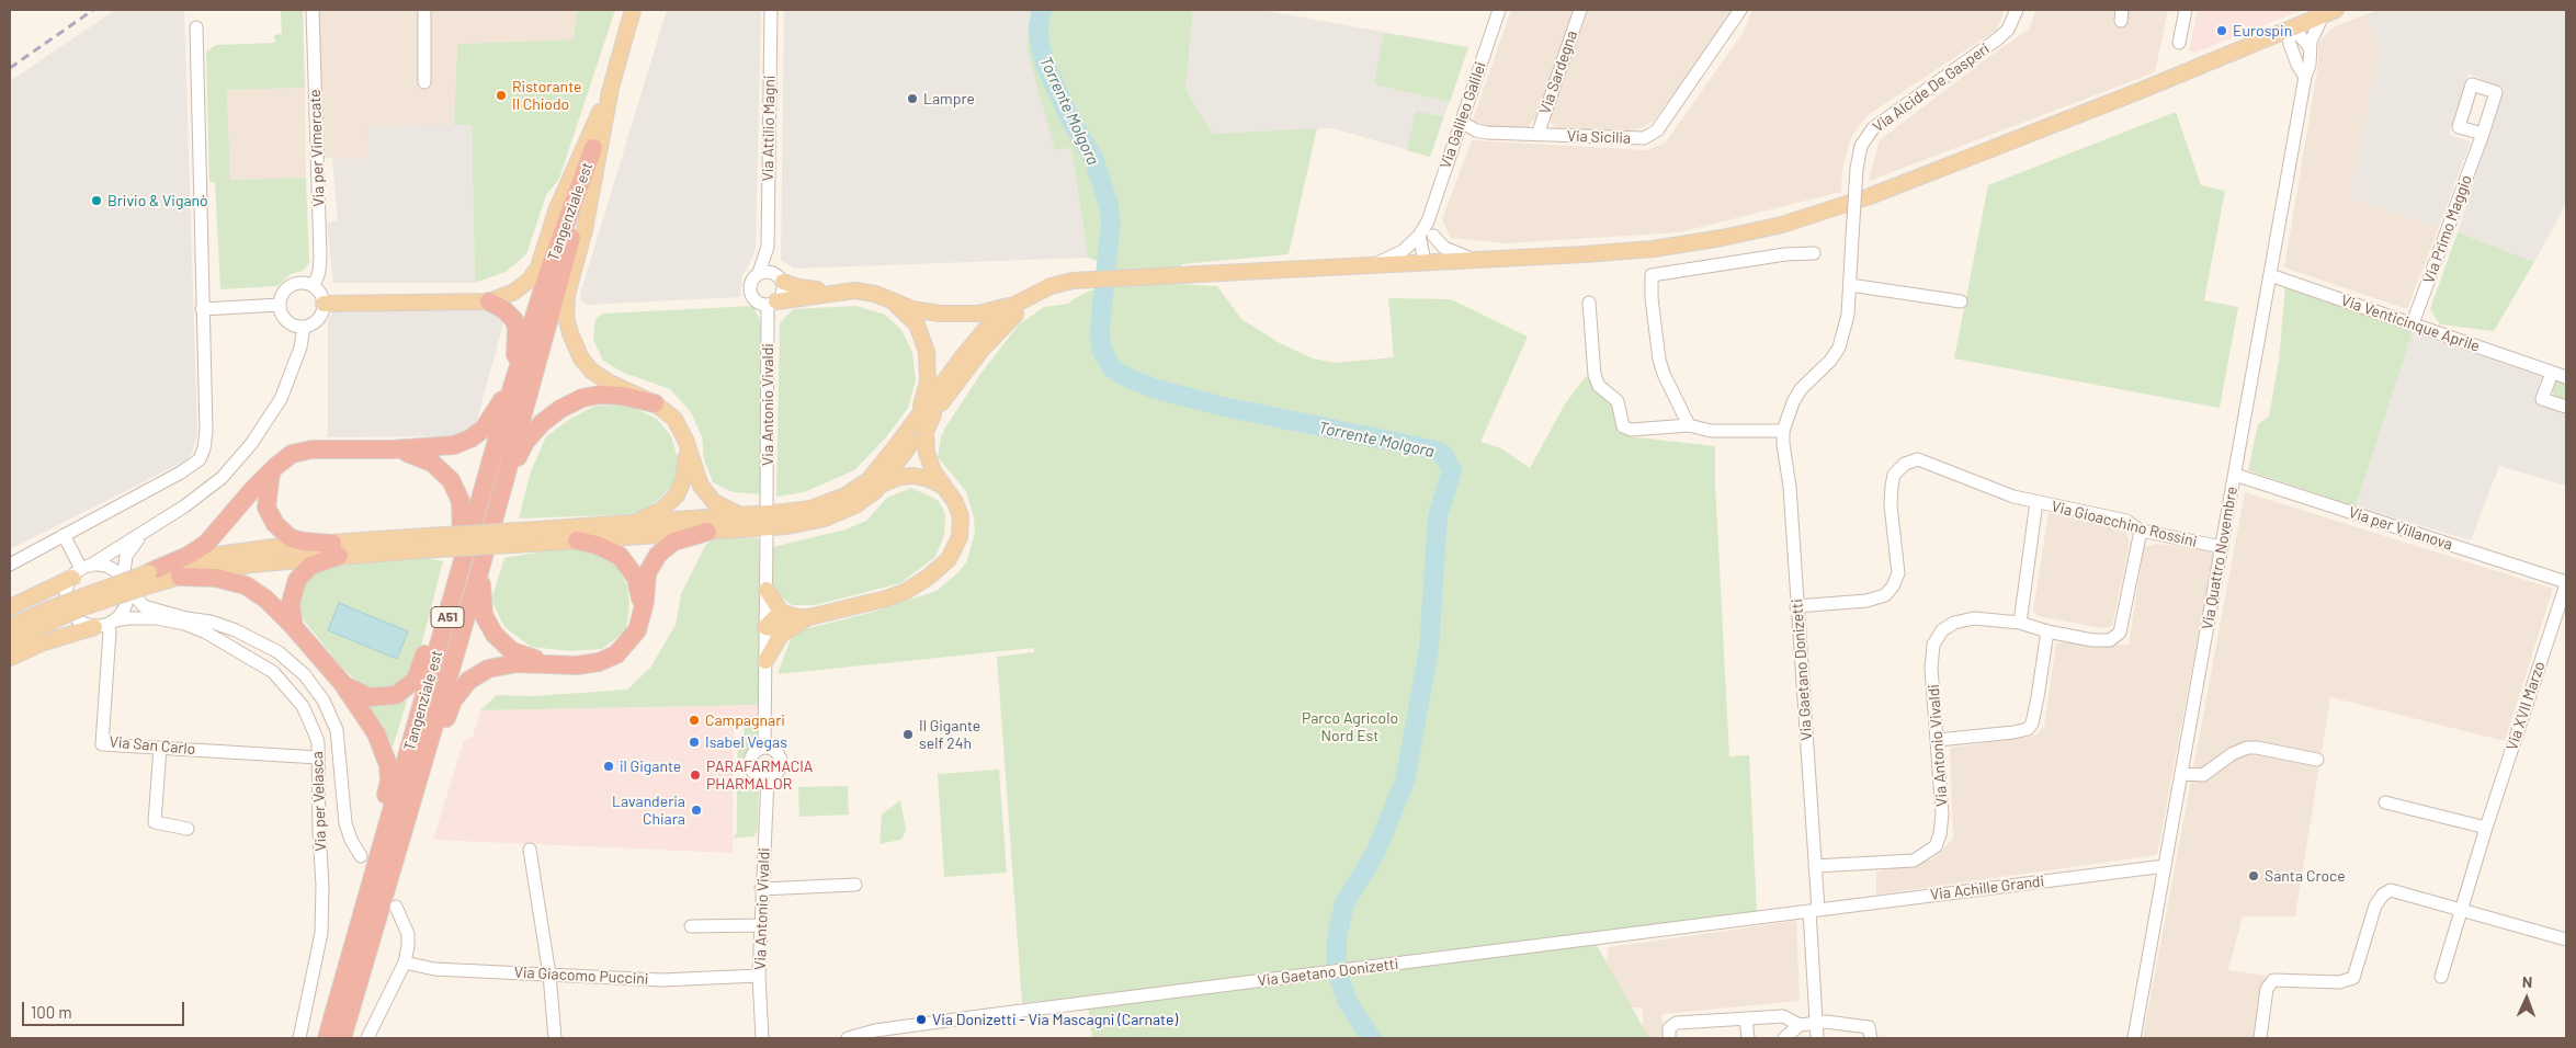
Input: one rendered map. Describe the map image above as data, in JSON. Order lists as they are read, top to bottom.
{
  "streets": {
    "highway": ["Tangenziale est", "A51"],
    "street": [
      "Via Sardegna",
      "Via Alcide De Gasperi",
      "Via Galileo Galilei",
      "Via Attilio Magni",
      "Via Sicilia",
      "Via per Vimercate",
      "Via Primo Maggio",
      "Via Venticinque Aprile",
      "Via Antonio Vivaldi",
      "Via Gioacchino Rossini",
      "Via per Villanova",
      "Via Quattro Novembre",
      "Via Gaetano Donizetti",
      "Via XVII Marzo",
      "Via San Carlo",
      "Via per Velasca",
      "Via Achille Grandi",
      "Via Giacomo Puccini"
    ]
  },
  "crossings": [
    ["Via Sardegna", "Via Sicilia"],
    ["Via Alcide De Gasperi", "Via Gaetano Donizetti"],
    ["Via Galileo Galilei", "Via Sicilia"],
    ["Via Attilio Magni", "Via Antonio Vivaldi"],
    ["Via Primo Maggio", "Via Venticinque Aprile"],
    ["Via Venticinque Aprile", "Via Quattro Novembre"],
    ["Via Antonio Vivaldi", "Via Gioacchino Rossini"],
    ["Via Antonio Vivaldi", "Via Gaetano Donizetti"],
    ["Via Antonio Vivaldi", "Via Giacomo Puccini"],
    ["Via Gioacchino Rossini", "Via Quattro Novembre"],
    ["Via Gioacchino Rossini", "Via Gaetano Donizetti"],
    ["Via per Villanova", "Via Quattro Novembre"],
    ["Via per Villanova", "Via XVII Marzo"],
    ["Via Quattro Novembre", "Via Achille Grandi"],
    ["Via Gaetano Donizetti", "Via Achille Grandi"],
    ["Via San Carlo", "Via per Velasca"]
  ],
  "water": ["Torrente Molgora"],
  "parks": ["Parco Agricolo Nord Est"],
  "places": [
    "Eurospin",
    "Ristorante Il Chiodo",
    "Lampre",
    "Brivio & Viganò",
    "Campagnari",
    "Il Gigante self 24h",
    "Isabel Vegas",
    "il Gigante",
    "PARAFARMACIA PHARMALOR",
    "Lavanderia Chiara",
    "Santa Croce",
    "Via Donizetti - Via Mascagni (Carnate)"
  ],
  "scale_bar": "100 m",
  "north": "top"
}
